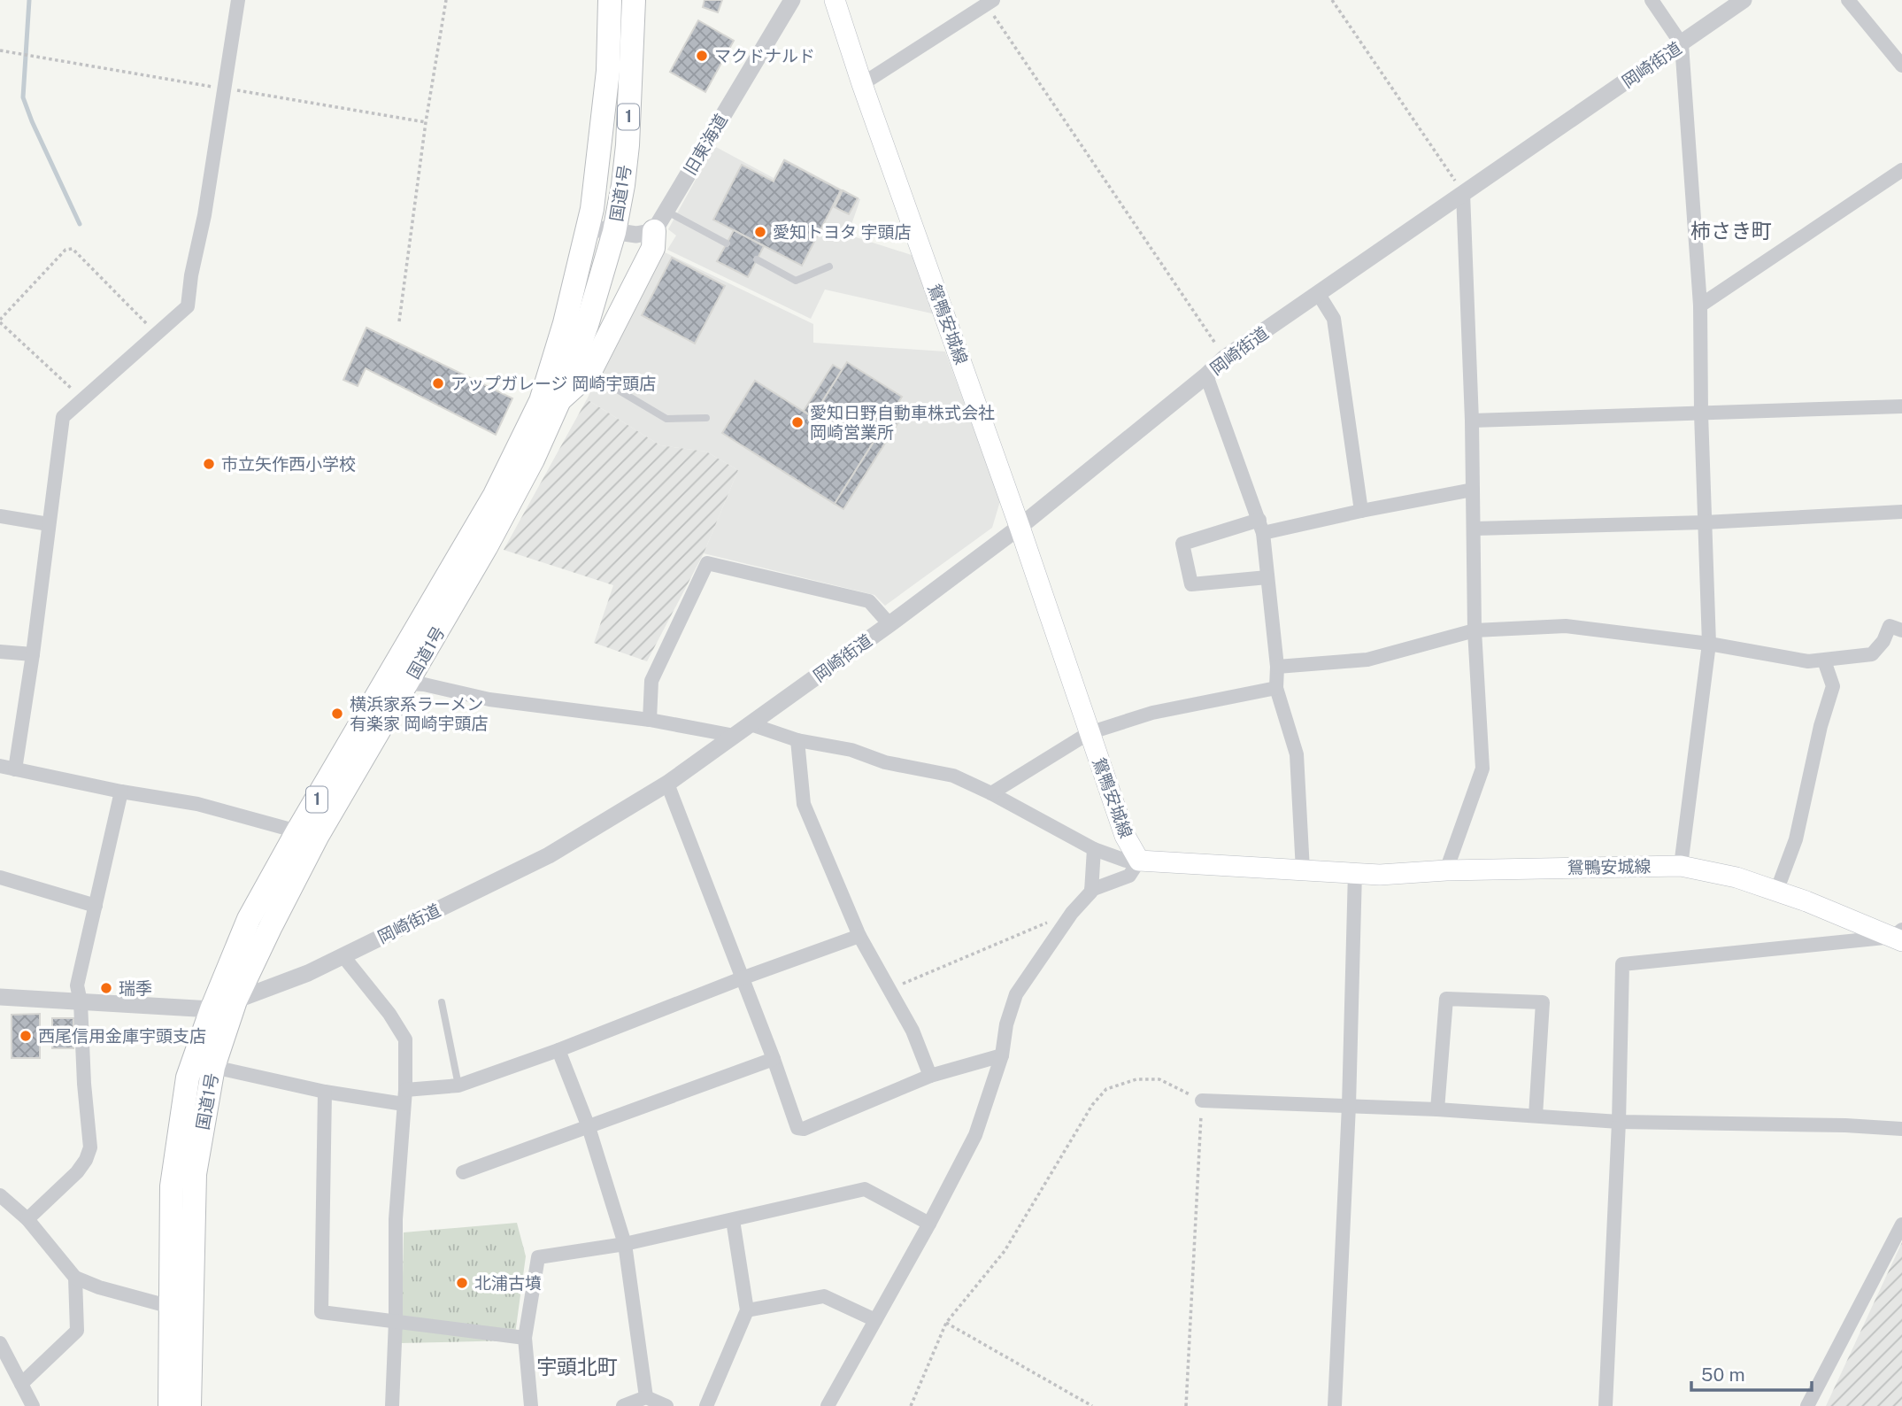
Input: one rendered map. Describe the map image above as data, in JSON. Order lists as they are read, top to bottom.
{
  "streets": {
    "highway": ["1", "国道1号"],
    "main road": ["鴛鴨安城線"],
    "street": ["岡崎街道", "旧東海道"]
  },
  "crossings": [
    ["岡崎街道", "国道1号"],
    ["岡崎街道", "鴛鴨安城線"]
  ],
  "districts": ["柿さき町", "宇頭北町"],
  "places": [
    "マクドナルド",
    "愛知トヨタ 宇頭店",
    "アップガレージ 岡崎宇頭店",
    "愛知日野自動車株式会社 岡崎営業所",
    "市立矢作西小学校",
    "横浜家系ラーメン 有楽家 岡崎宇頭店",
    "瑞季",
    "西尾信用金庫宇頭支店",
    "北浦古墳"
  ],
  "scale_bar": "50 m"
}
